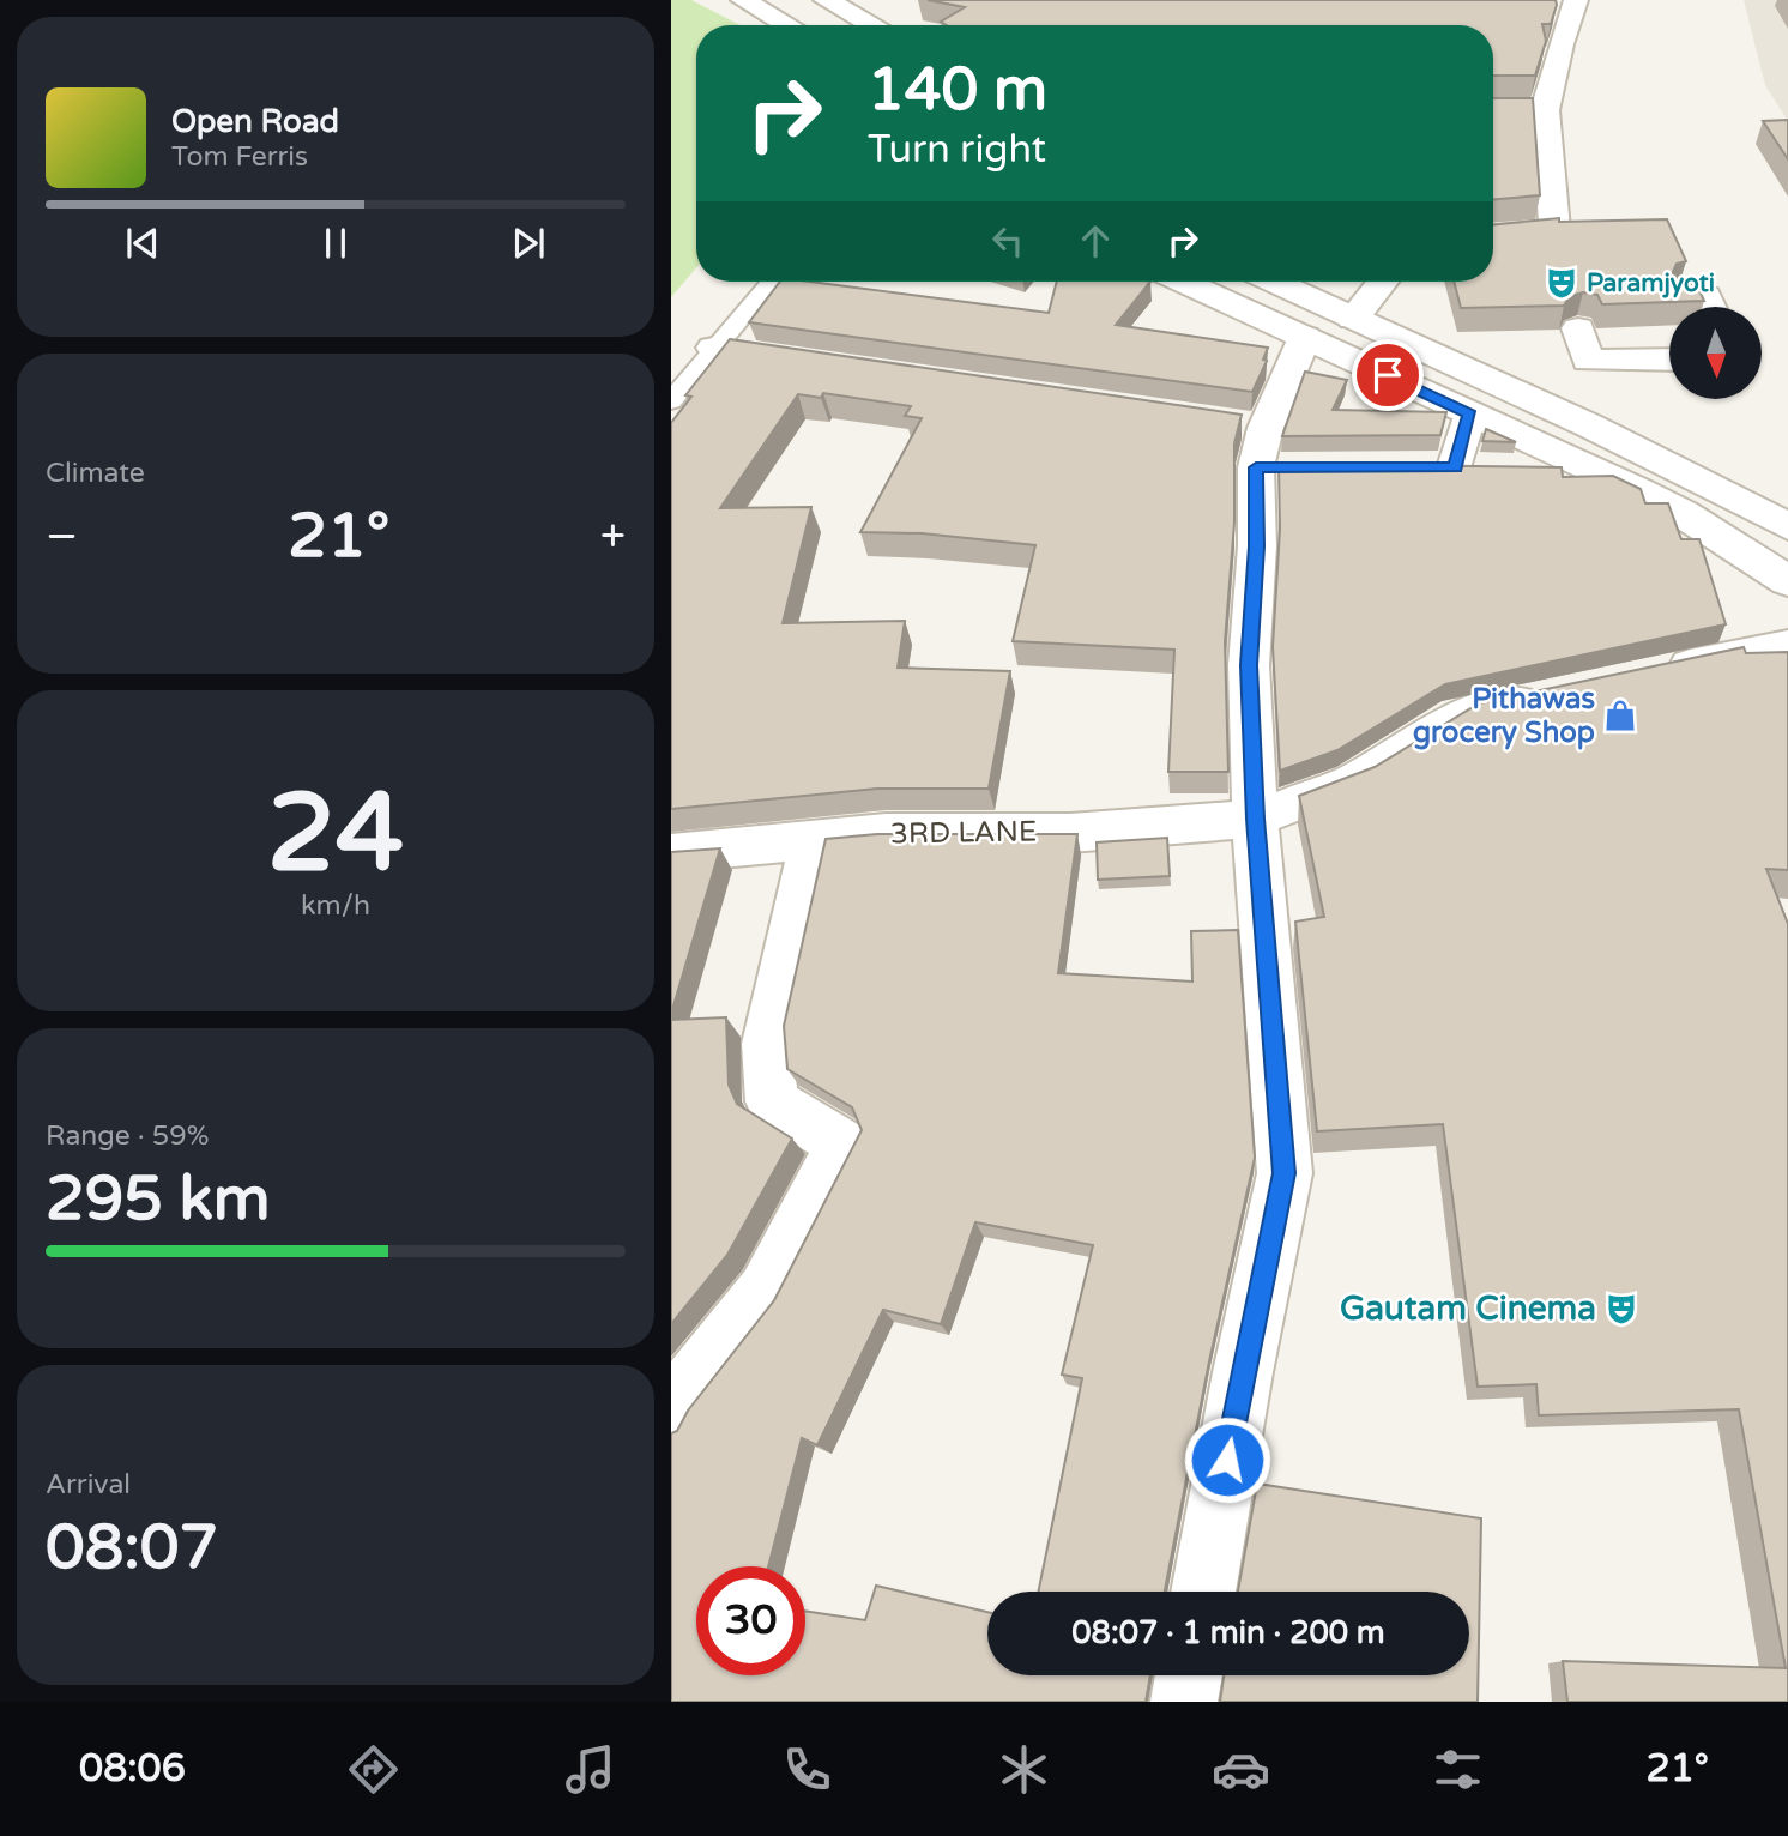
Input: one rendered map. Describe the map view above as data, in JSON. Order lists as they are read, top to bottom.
{
  "streets": {
    "street": ["3RD LANE"]
  },
  "places": {
    "theatre": ["Paramjyoti", "Gautam Cinema"],
    "shop": ["Pithawas grocery Shop"]
  },
  "north": "bottom",
  "page": {
    "turn": ["140 m", "Turn right"],
    "song": ["Open Road", "Tom Ferris"],
    "tile": [
      "Climate",
      ["24", "km/h"],
      ["Range · 59%", "295 km"],
      ["Arrival", "08:07"]
    ],
    "heat": ["−", "21°", "+"],
    "limit": "30",
    "trip": "08:07 · 1 min · 200 m",
    "tabs": ["08:06", "21°"]
  }
}
